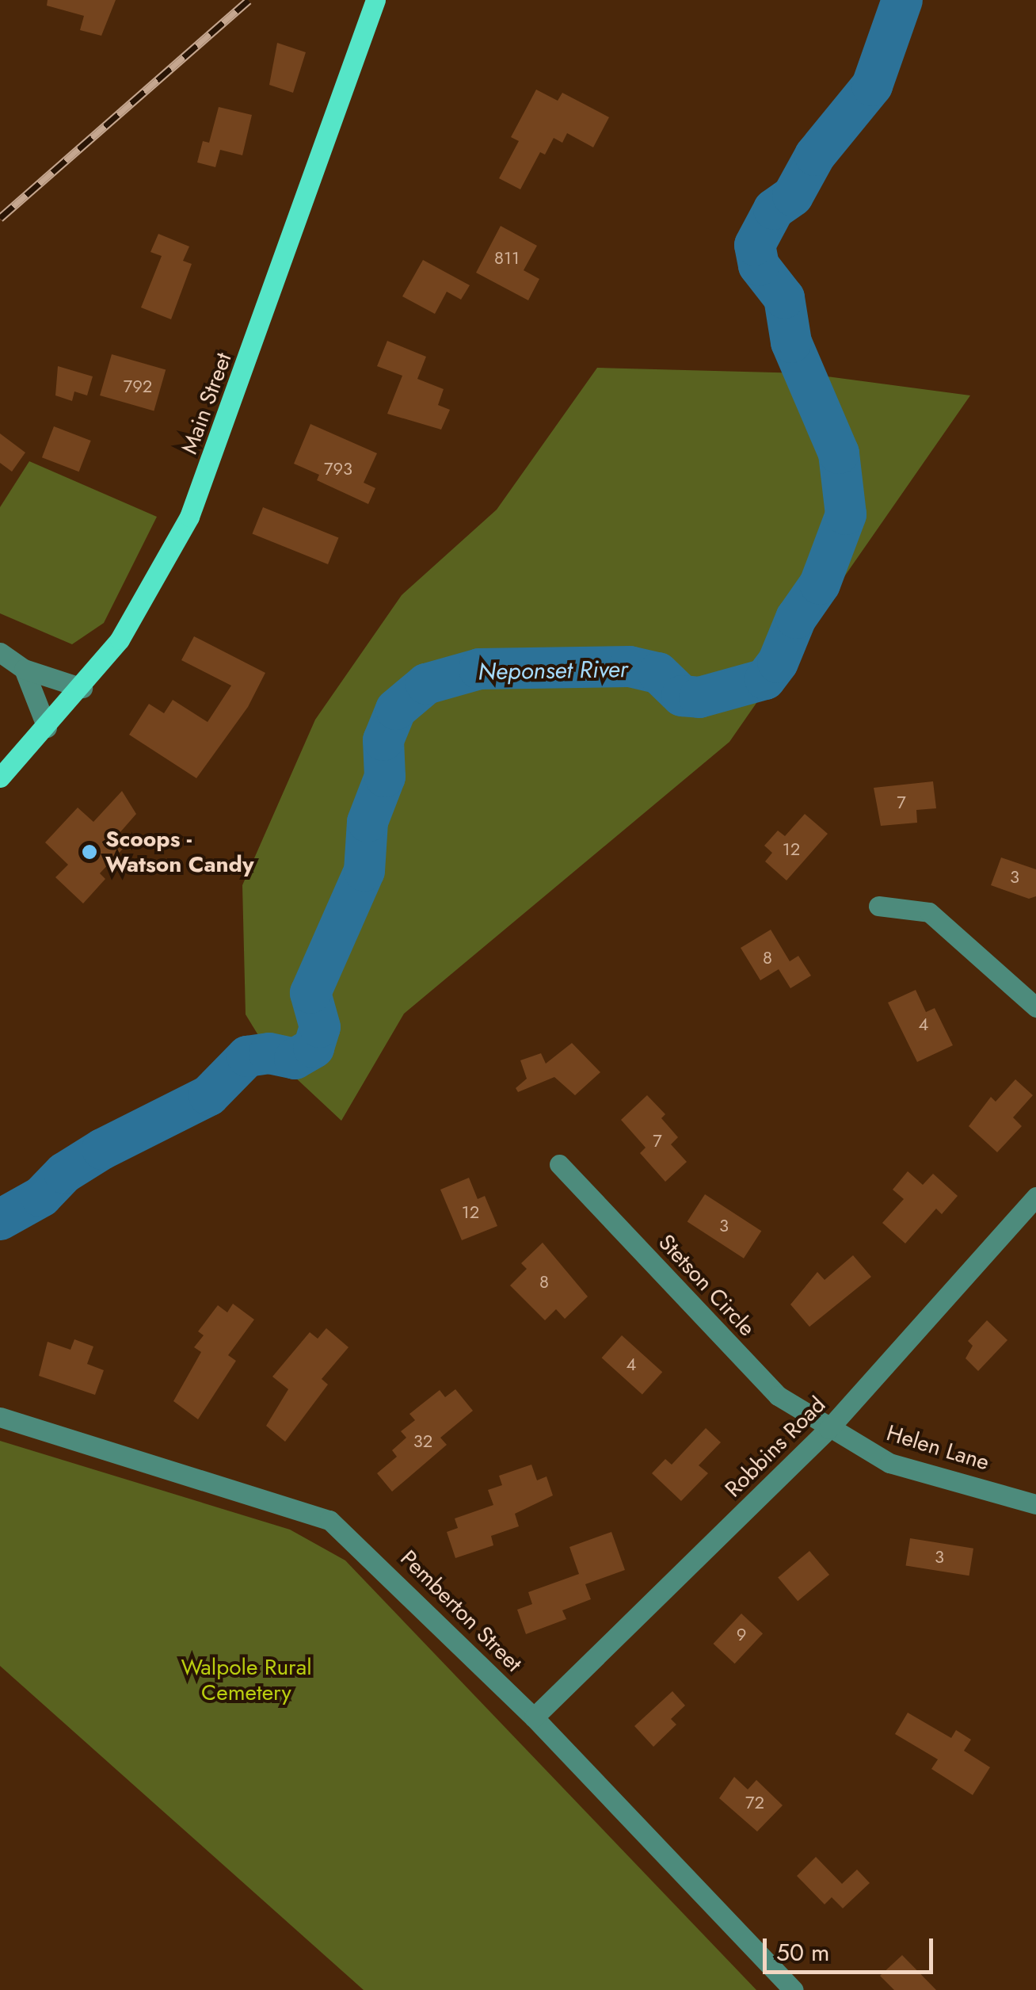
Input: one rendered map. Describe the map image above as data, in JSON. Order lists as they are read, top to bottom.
{
  "streets": {
    "main road": ["Main Street"],
    "street": [
      "Stetson Circle",
      "Robbins Road",
      "Helen Lane",
      "Pemberton Street"
    ]
  },
  "crossings": [
    ["Stetson Circle", "Robbins Road"],
    ["Stetson Circle", "Helen Lane"],
    ["Robbins Road", "Helen Lane"],
    ["Robbins Road", "Pemberton Street"]
  ],
  "water": ["Neponset River"],
  "parks": ["Walpole Rural Cemetery"],
  "places": ["Scoops - Watson Candy"],
  "house_numbers": [
    "811",
    "792",
    "793",
    "7",
    "12",
    "3",
    "8",
    "4",
    "7",
    "12",
    "3",
    "8",
    "4",
    "32",
    "3",
    "9",
    "72"
  ],
  "scale_bar": "50 m"
}
